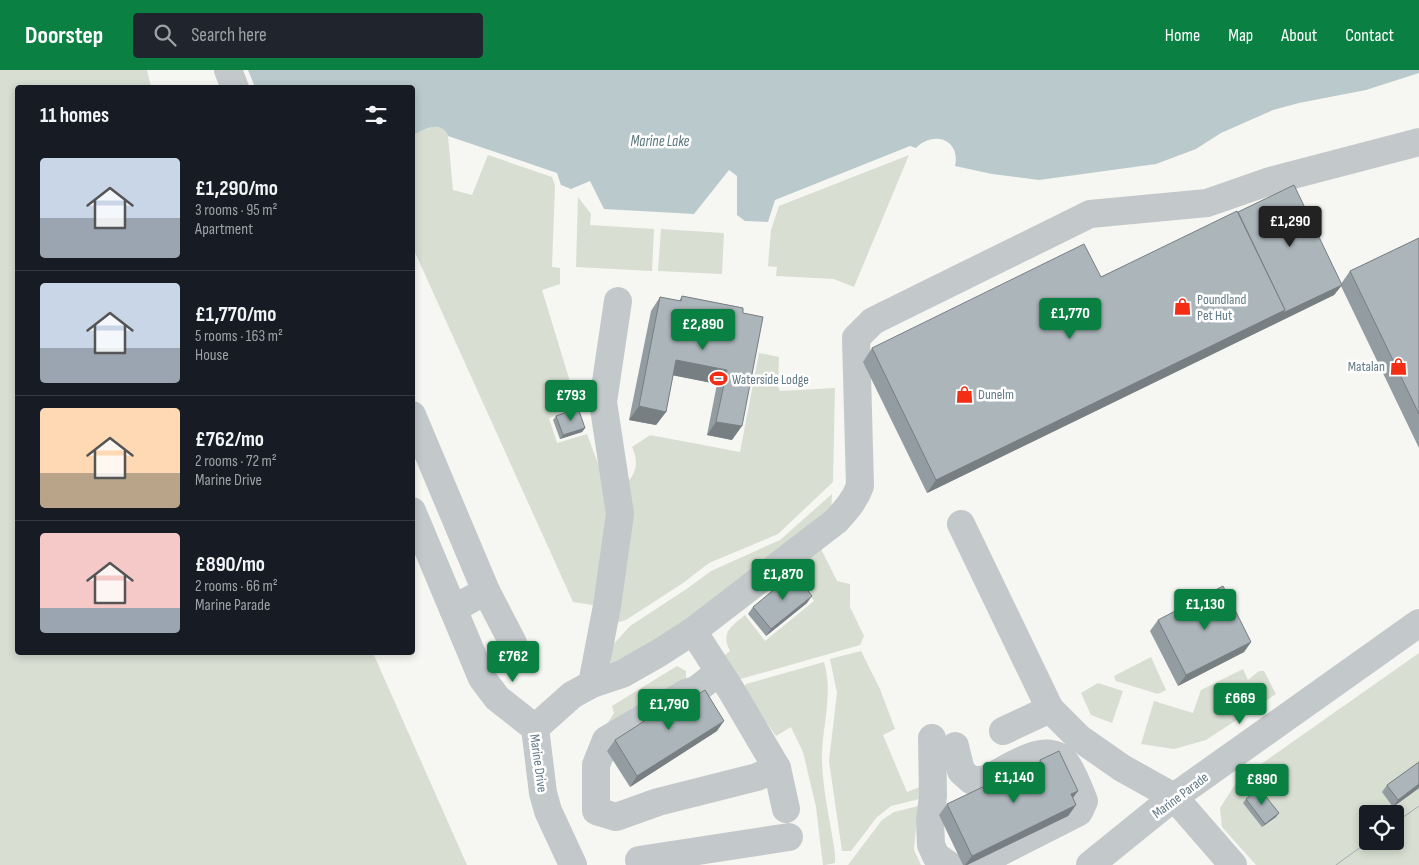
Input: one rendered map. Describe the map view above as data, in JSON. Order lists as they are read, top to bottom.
{
  "streets": {
    "street": ["Marine Drive", "Marine Parade"]
  },
  "water": ["Marine Lake"],
  "places": {
    "shop": ["Poundland Pet Hut", "Matalan", "Dunelm"],
    "sports": ["Waterside Lodge"]
  },
  "page": {
    "header": "Doorstep",
    "search": "Search here",
    "nav": [
      "Home",
      "Map",
      "About",
      "Contact"
    ],
    "heading": "11 homes",
    "list": [
      {
        "name": "£1,290/mo",
        "note": "3 rooms · 95 m² · Apartment"
      },
      {
        "name": "£1,770/mo",
        "note": "5 rooms · 163 m² · House"
      },
      {
        "name": "£762/mo",
        "note": "2 rooms · 72 m² · Marine Drive"
      },
      {
        "name": "£890/mo",
        "note": "2 rooms · 66 m² · Marine Parade"
      }
    ],
    "price": [
      "£1,290",
      "£1,770",
      "£2,890",
      "£793",
      "£1,870",
      "£1,130",
      "£762",
      "£669",
      "£1,790",
      "£1,140",
      "£890"
    ]
  }
}
